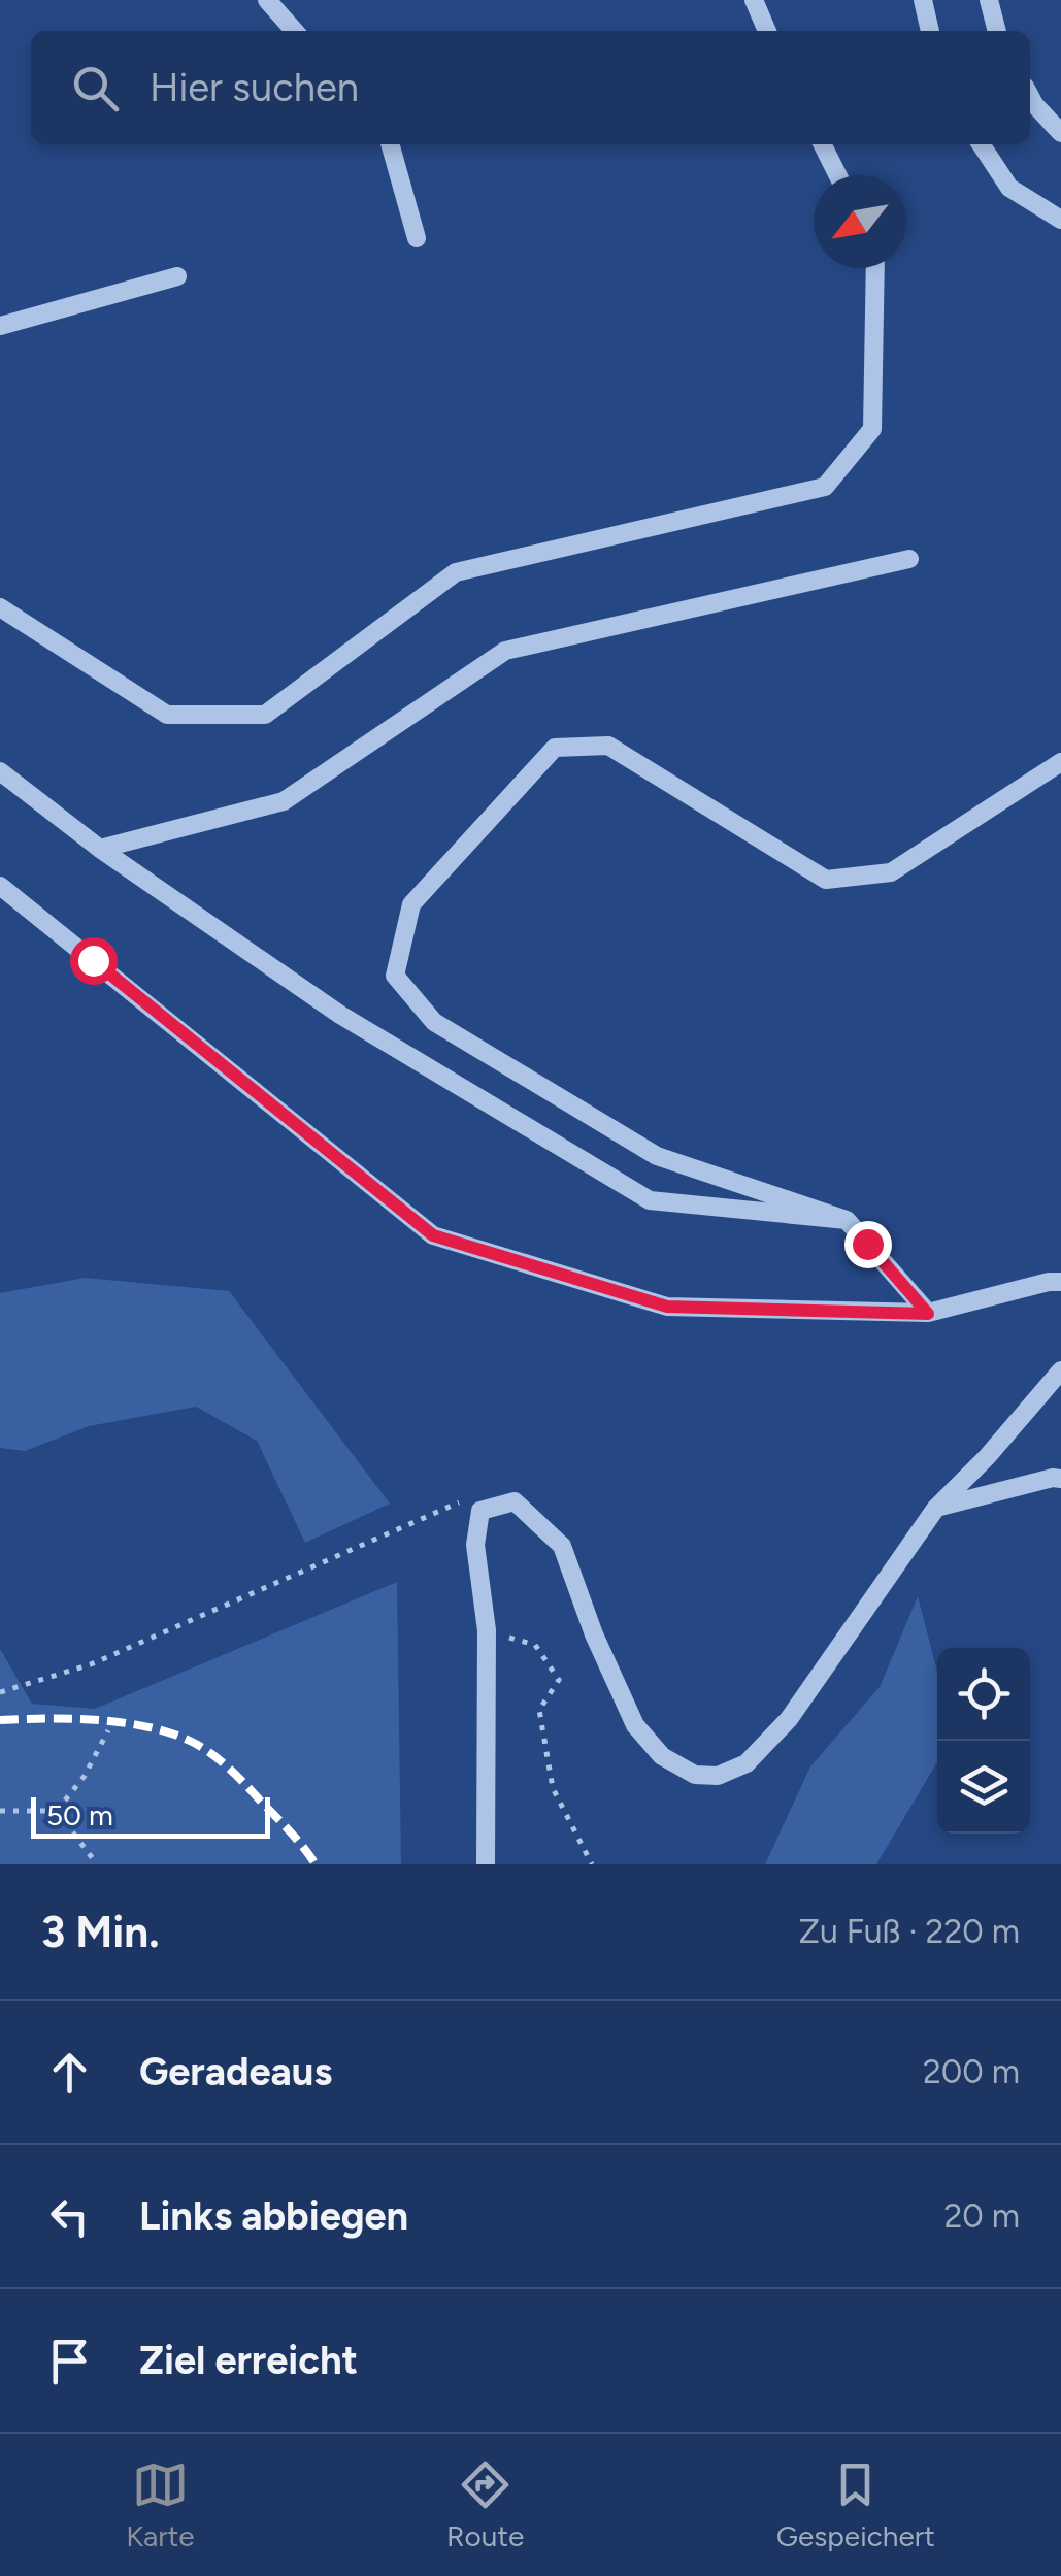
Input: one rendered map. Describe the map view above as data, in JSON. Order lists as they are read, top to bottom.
{
  "scale_bar": "50 m",
  "north": "bottom left",
  "page": {
    "search": "Hier suchen",
    "scale": "50 m",
    "heading": ["3 Min.", "Zu Fuß · 220 m"],
    "list": [
      ["Geradeaus", "200 m"],
      ["Links abbiegen", "20 m"],
      "Ziel erreicht"
    ],
    "nav": ["Karte", "Route", "Gespeichert"]
  }
}
